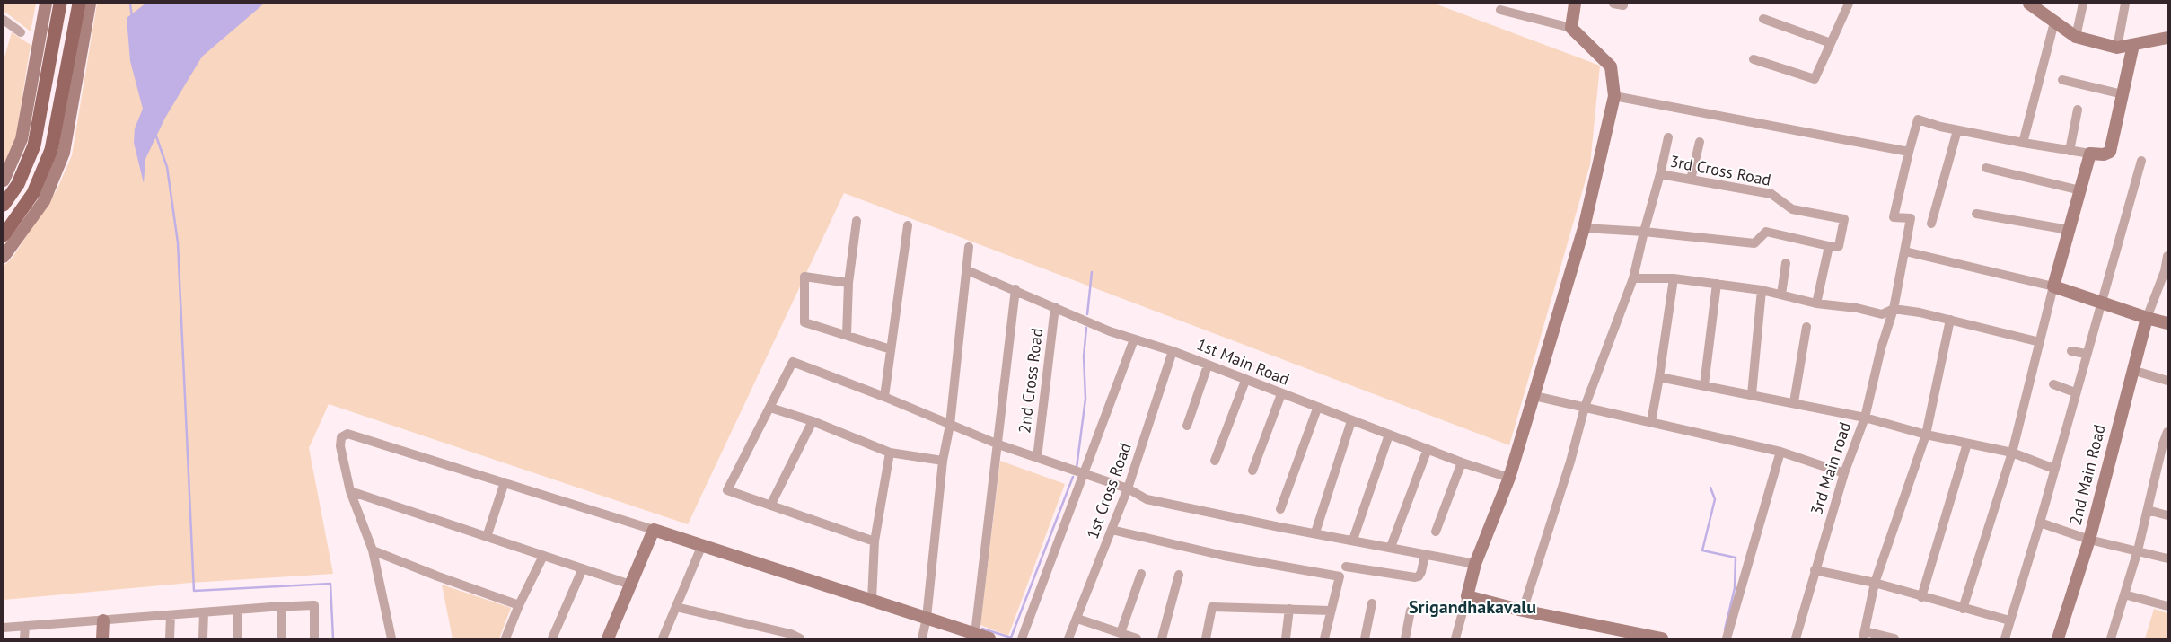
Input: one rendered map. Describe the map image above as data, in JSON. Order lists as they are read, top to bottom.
{
  "streets": {
    "street": [
      "3rd Cross Road",
      "1st Main Road",
      "2nd Cross Road",
      "3rd Main road",
      "2nd Main Road",
      "1st Cross Road"
    ]
  },
  "crossings": [
    ["1st Main Road", "2nd Cross Road"],
    ["1st Main Road", "1st Cross Road"]
  ],
  "districts": ["Srigandhakavalu"]
}
